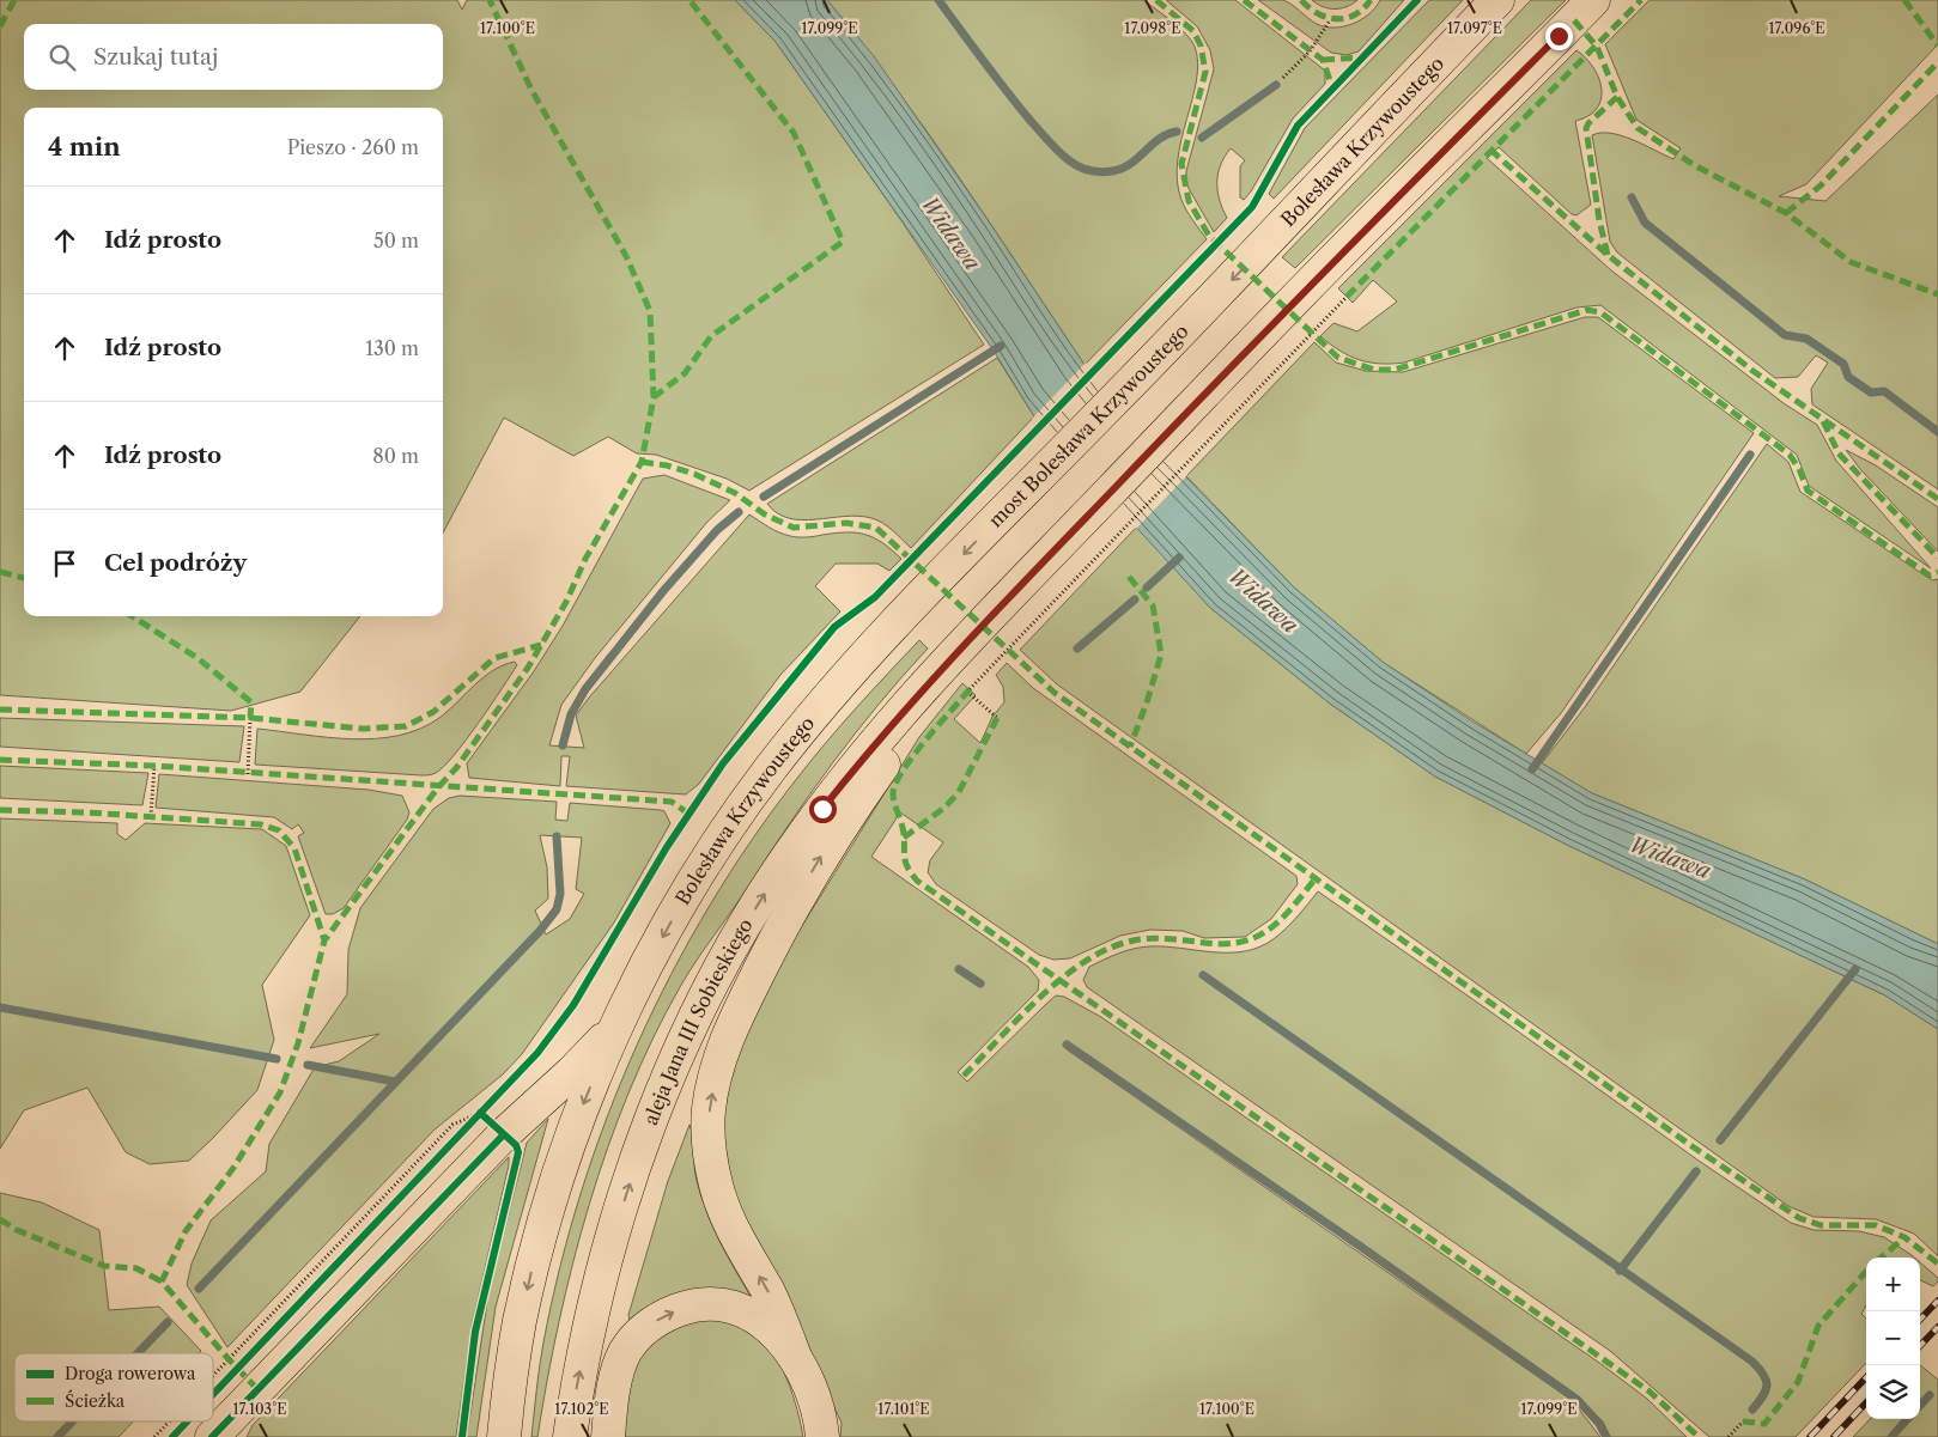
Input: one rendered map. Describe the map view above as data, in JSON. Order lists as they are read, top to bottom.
{
  "streets": {
    "main road": ["Bolesława Krzywoustego", "most Bolesława Krzywoustego", "aleja Jana III Sobieskiego"]
  },
  "crossings": [
    ["Bolesława Krzywoustego", "most Bolesława Krzywoustego"]
  ],
  "one_way": ["Bolesława Krzywoustego"],
  "water": ["Widawa"],
  "legend": ["Droga rowerowa", "Ścieżka"],
  "page": {
    "search": "Szukaj tutaj",
    "heading": ["4 min", "Pieszo · 260 m"],
    "list": [
      ["Idź prosto", "50 m"],
      ["Idź prosto", "130 m"],
      ["Idź prosto", "80 m"],
      "Cel podróży"
    ],
    "map_buttons": ["+", "−"]
  },
  "coordinates": [
    "17.100°E",
    "17.099°E",
    "17.098°E",
    "17.097°E",
    "17.096°E",
    "17.103°E",
    "17.102°E",
    "17.101°E"
  ]
}
